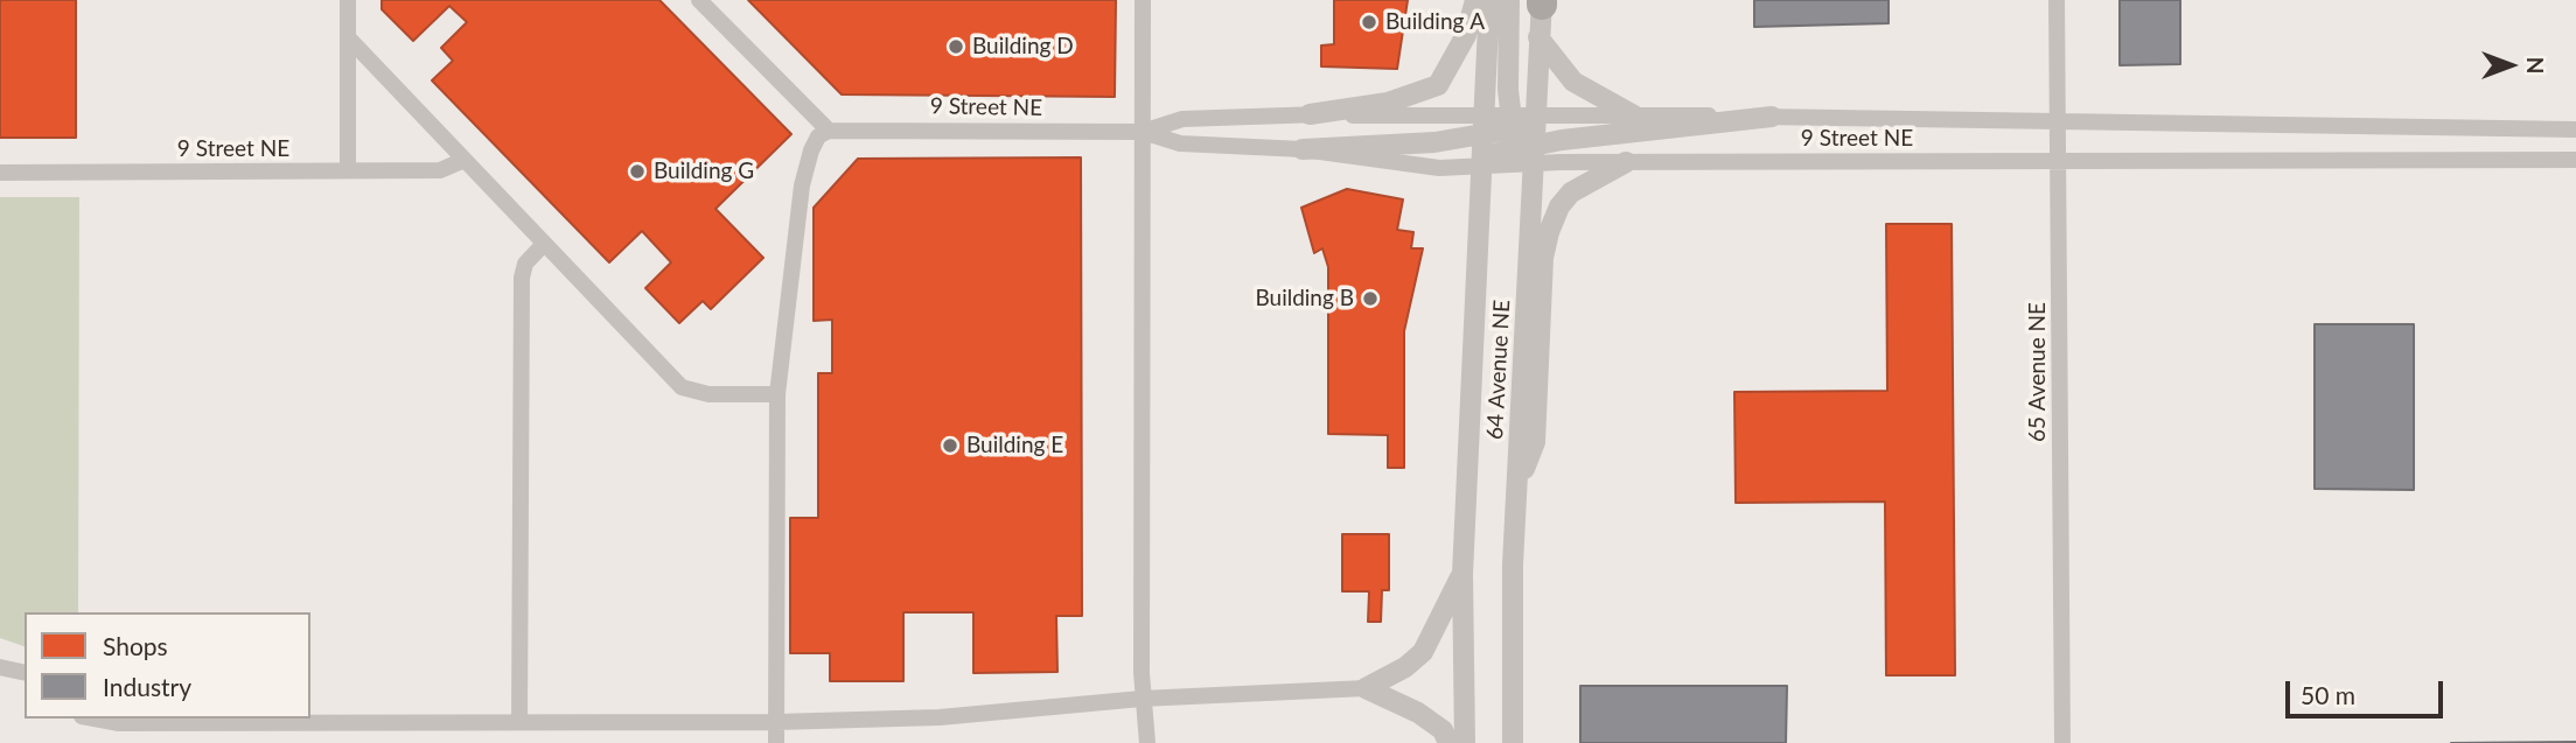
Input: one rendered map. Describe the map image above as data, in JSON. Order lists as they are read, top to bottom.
{
  "streets": {
    "street": ["9 Street NE", "64 Avenue NE", "65 Avenue NE"]
  },
  "crossings": [
    ["9 Street NE", "64 Avenue NE"],
    ["9 Street NE", "65 Avenue NE"]
  ],
  "places": [
    "Building A",
    "Building D",
    "Building G",
    "Building B",
    "Building E"
  ],
  "legend": ["Shops", "Industry"],
  "scale_bar": "50 m",
  "north": "right"
}
